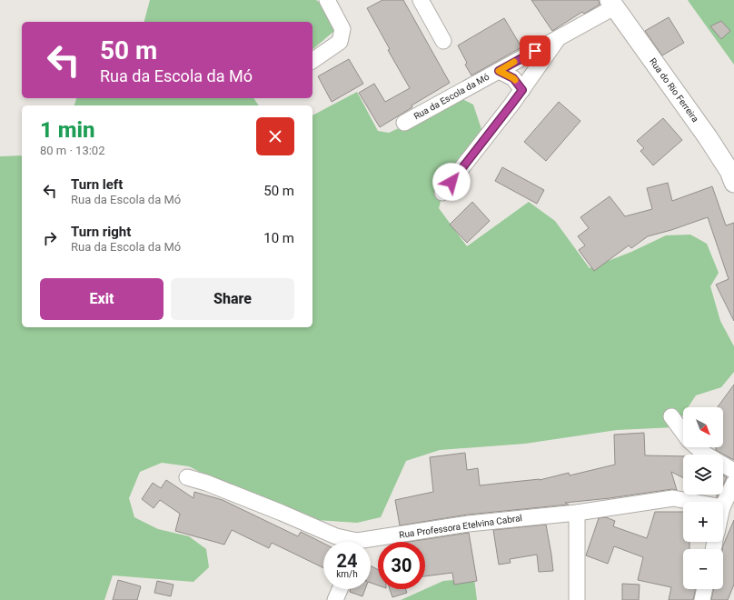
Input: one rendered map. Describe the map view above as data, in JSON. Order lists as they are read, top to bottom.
{
  "streets": {
    "street": ["Rua do Rio Ferreira", "Rua da Escola da Mó", "Rua Professora Etelvina Cabral"]
  },
  "crossings": [
    ["Rua do Rio Ferreira", "Rua da Escola da Mó"]
  ],
  "north": "bottom right",
  "page": {
    "turn": ["50 m", "Rua da Escola da Mó"],
    "heading": ["1 min", "80 m · 13:02"],
    "list": [
      {
        "name": "Turn left",
        "note": "Rua da Escola da Mó",
        "value": "50 m"
      },
      {
        "name": "Turn right",
        "note": "Rua da Escola da Mó",
        "value": "10 m"
      }
    ],
    "buttons": ["Exit", "Share"],
    "map_buttons": ["+", "−"],
    "speed": "24 km/h",
    "limit": "30"
  }
}
